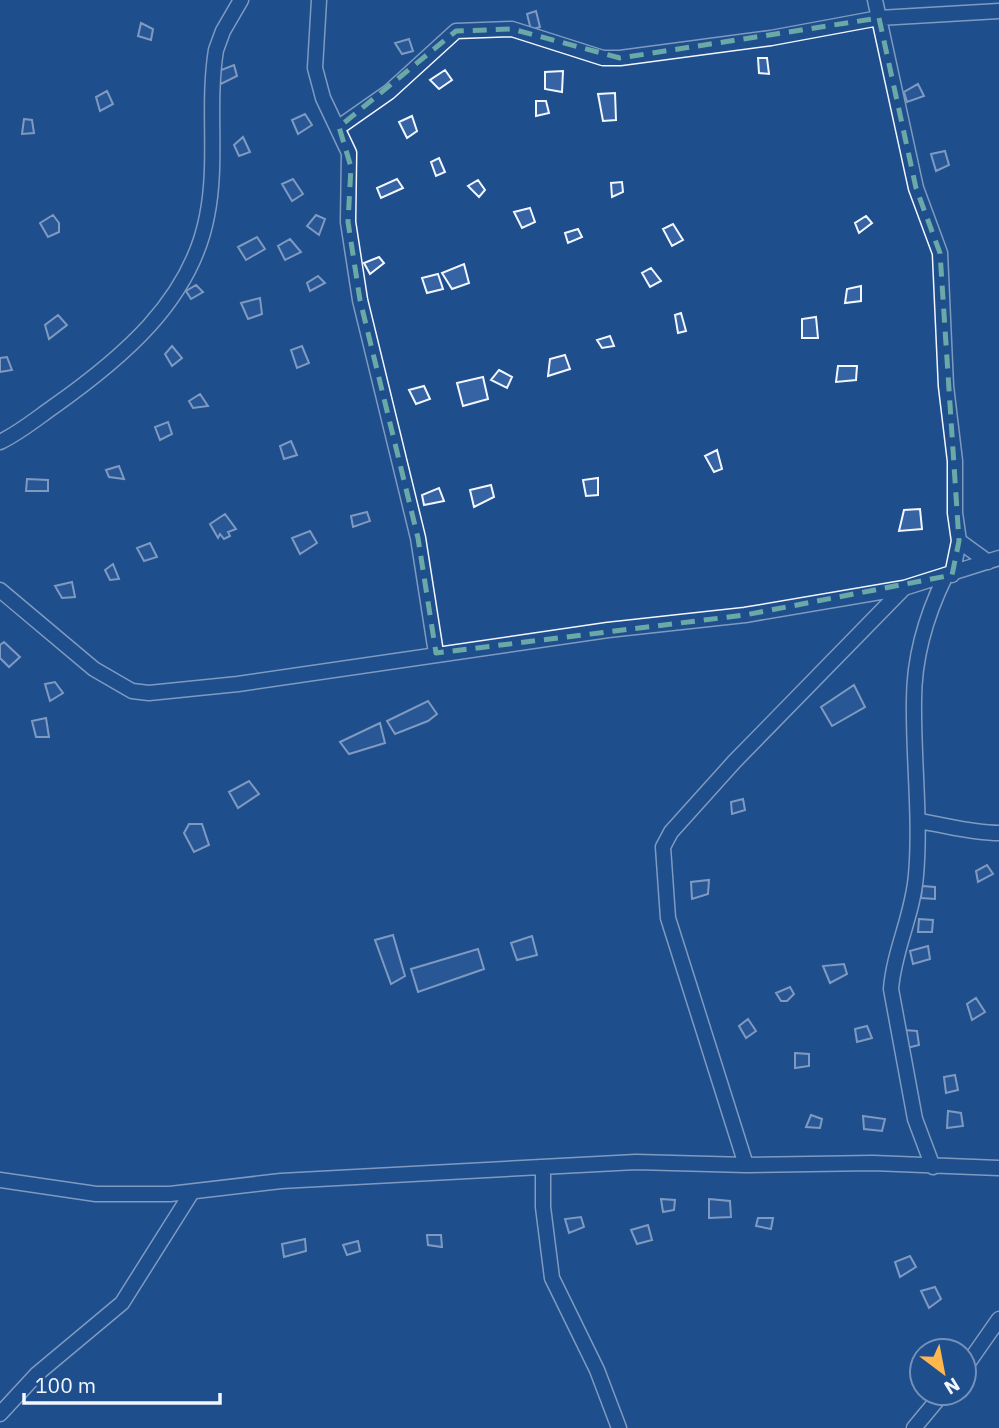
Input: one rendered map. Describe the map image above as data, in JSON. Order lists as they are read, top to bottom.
{
  "scale_bar": "100 m",
  "north": "bottom right"
}
